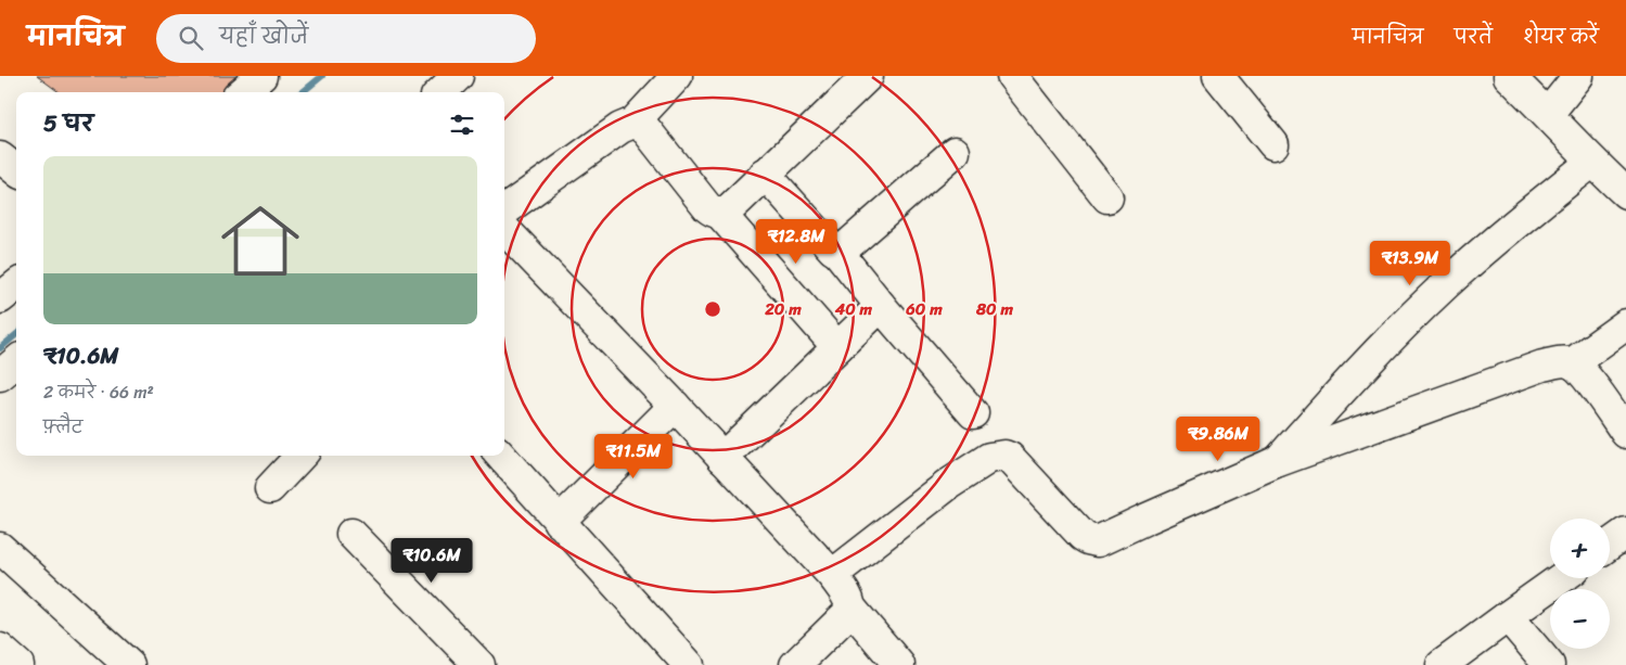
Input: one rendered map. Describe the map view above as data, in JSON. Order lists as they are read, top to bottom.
{
  "page": {
    "header": "मानचित्र",
    "search": "यहाँ खोजें",
    "nav": ["मानचित्र", "परतें", "शेयर करें"],
    "heading": "5 घर",
    "list": [
      {
        "name": "₹10.6M",
        "note": "2 कमरे · 66 m² · फ़्लैट"
      }
    ],
    "price": [
      "₹12.8M",
      "₹13.9M",
      "₹9.86M",
      "₹11.5M",
      "₹10.6M"
    ],
    "map_buttons": ["+", "−"]
  },
  "rings": [
    "20 m",
    "40 m",
    "60 m",
    "80 m"
  ]
}
